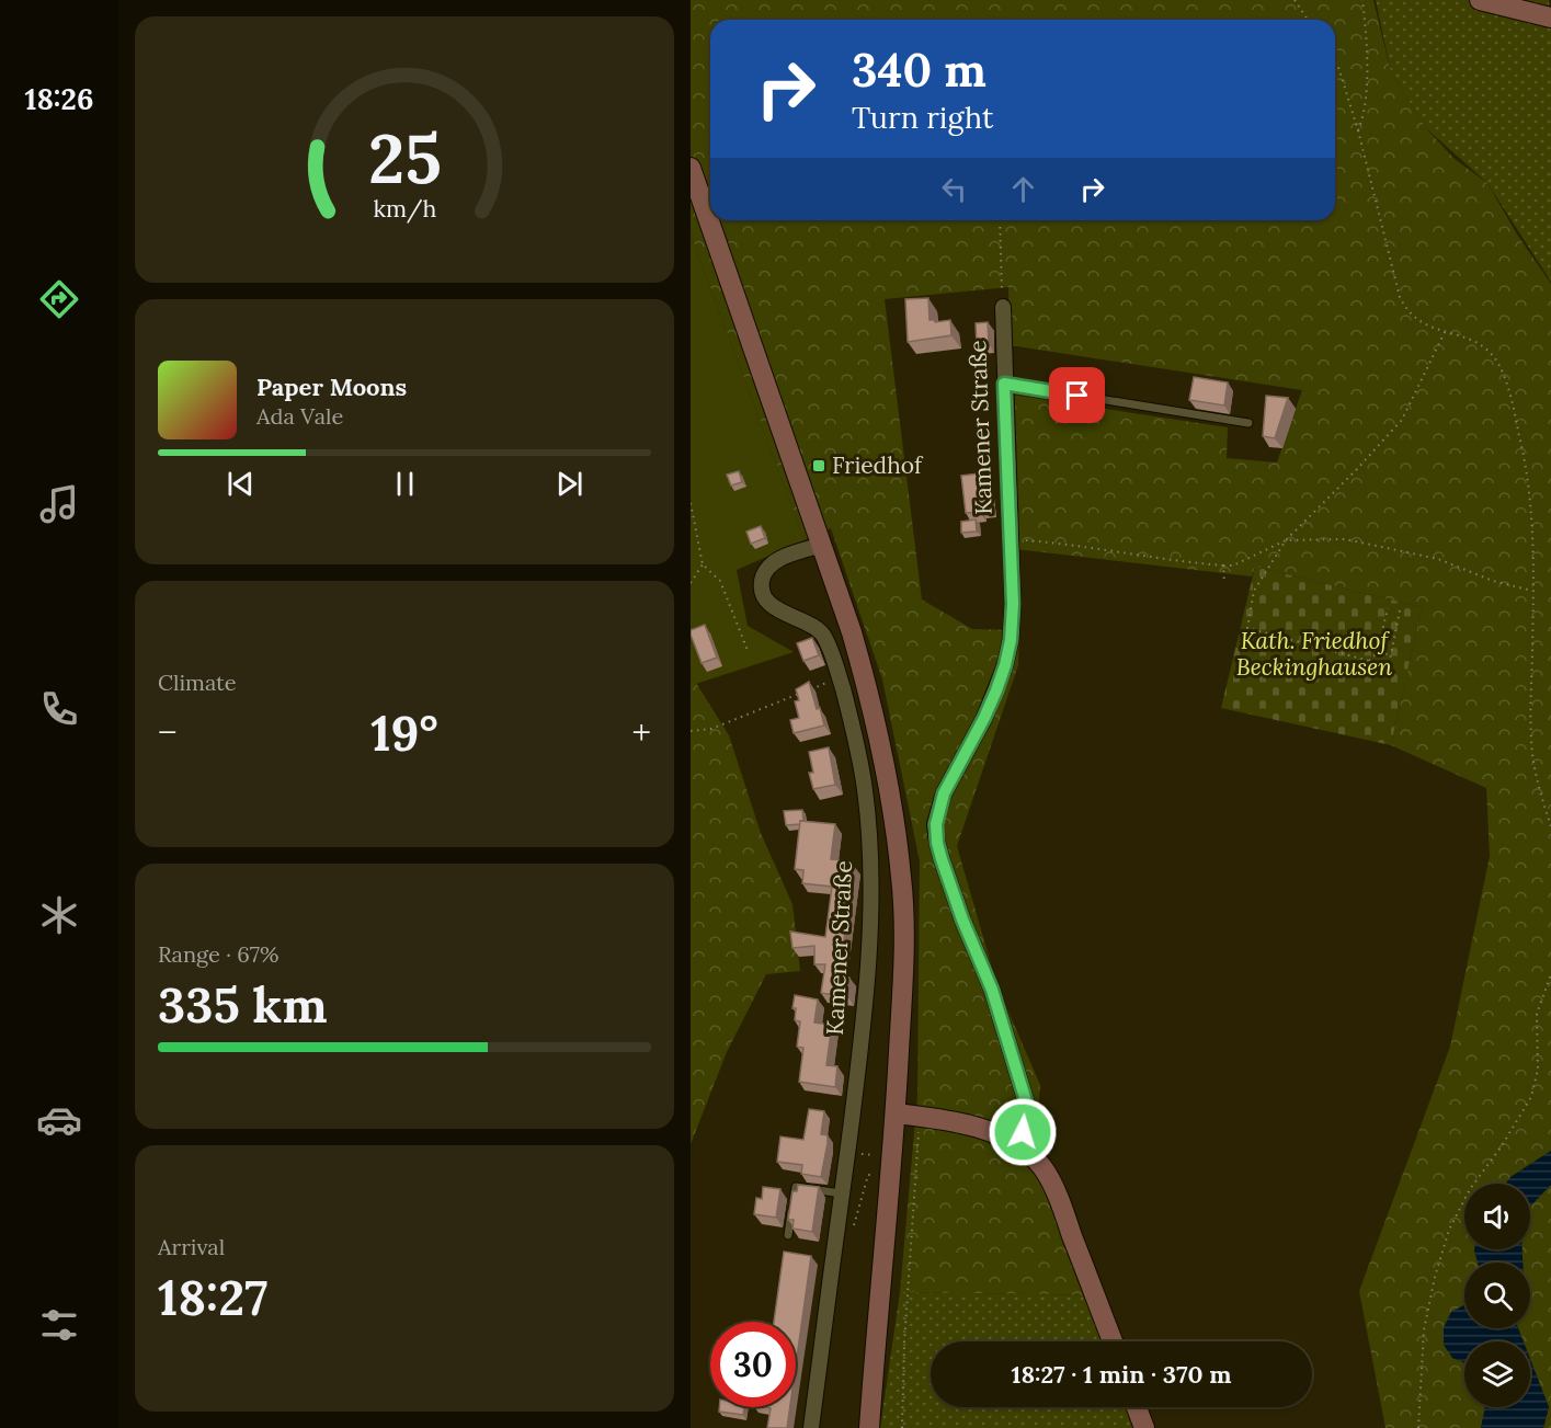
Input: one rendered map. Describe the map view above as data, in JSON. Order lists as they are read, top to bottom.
{
  "streets": {
    "street": ["Kamener Straße"]
  },
  "parks": ["Kath. Friedhof Beckinghausen"],
  "places": {
    "transit": ["Friedhof"]
  },
  "page": {
    "tabs": "18:26",
    "turn": ["340 m", "Turn right"],
    "song": ["Paper Moons", "Ada Vale"],
    "tile": [
      "Climate",
      ["Range · 67%", "335 km"],
      ["Arrival", "18:27"]
    ],
    "heat": ["−", "19°", "+"],
    "limit": "30",
    "trip": "18:27 · 1 min · 370 m",
    "gauge": ["25", "km/h"]
  }
}
